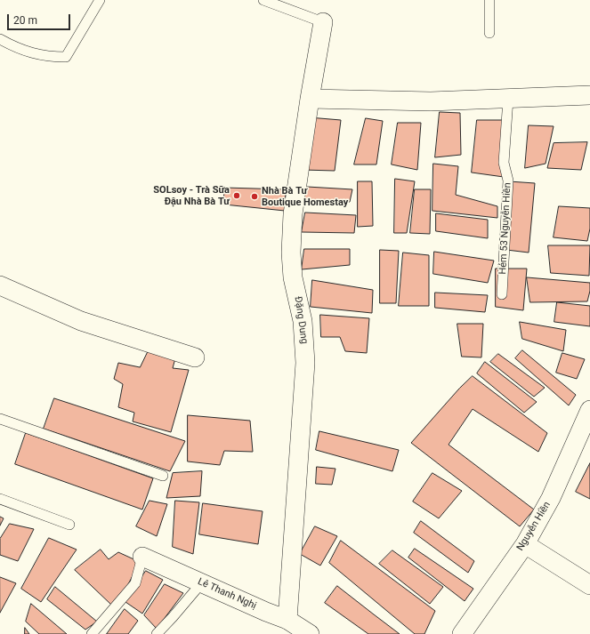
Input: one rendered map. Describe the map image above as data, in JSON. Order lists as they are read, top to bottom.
{
  "streets": {
    "street": ["Đặng Dung", "Nguyễn Hiền", "Lê Thanh Nghị"],
    "lane": ["Hẻm 53 Nguyễn Hiền"]
  },
  "crossings": [
    ["Đặng Dung", "Lê Thanh Nghị"]
  ],
  "places": ["SOLsoy - Trà Sữa Đậu Nhà Bà Tư", "Nhà Bà Tư Boutique Homestay"],
  "scale_bar": "20 m"
}
